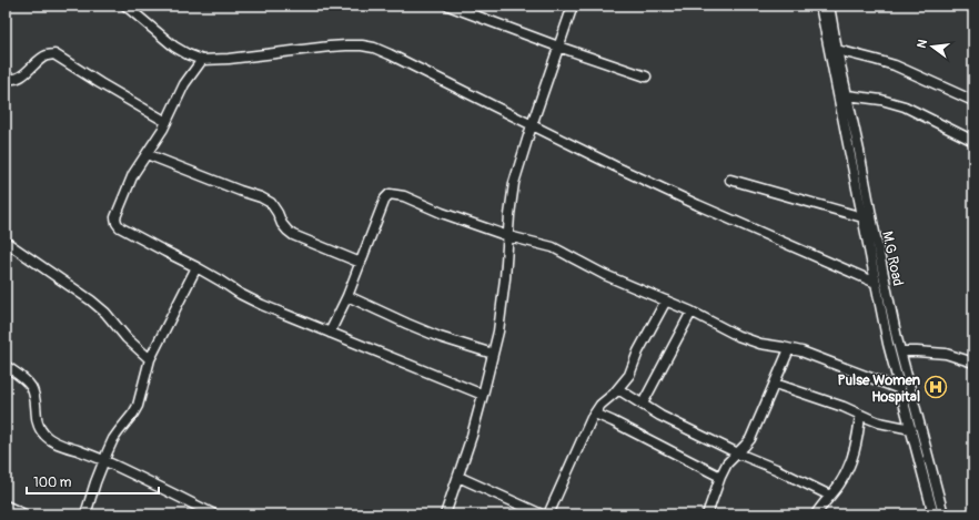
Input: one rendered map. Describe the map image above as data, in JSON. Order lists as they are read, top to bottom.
{
  "streets": {
    "street": ["M.G Road"]
  },
  "places": {
    "hospital": ["Pulse Women Hospital"]
  },
  "scale_bar": "100 m",
  "north": "left"
}
